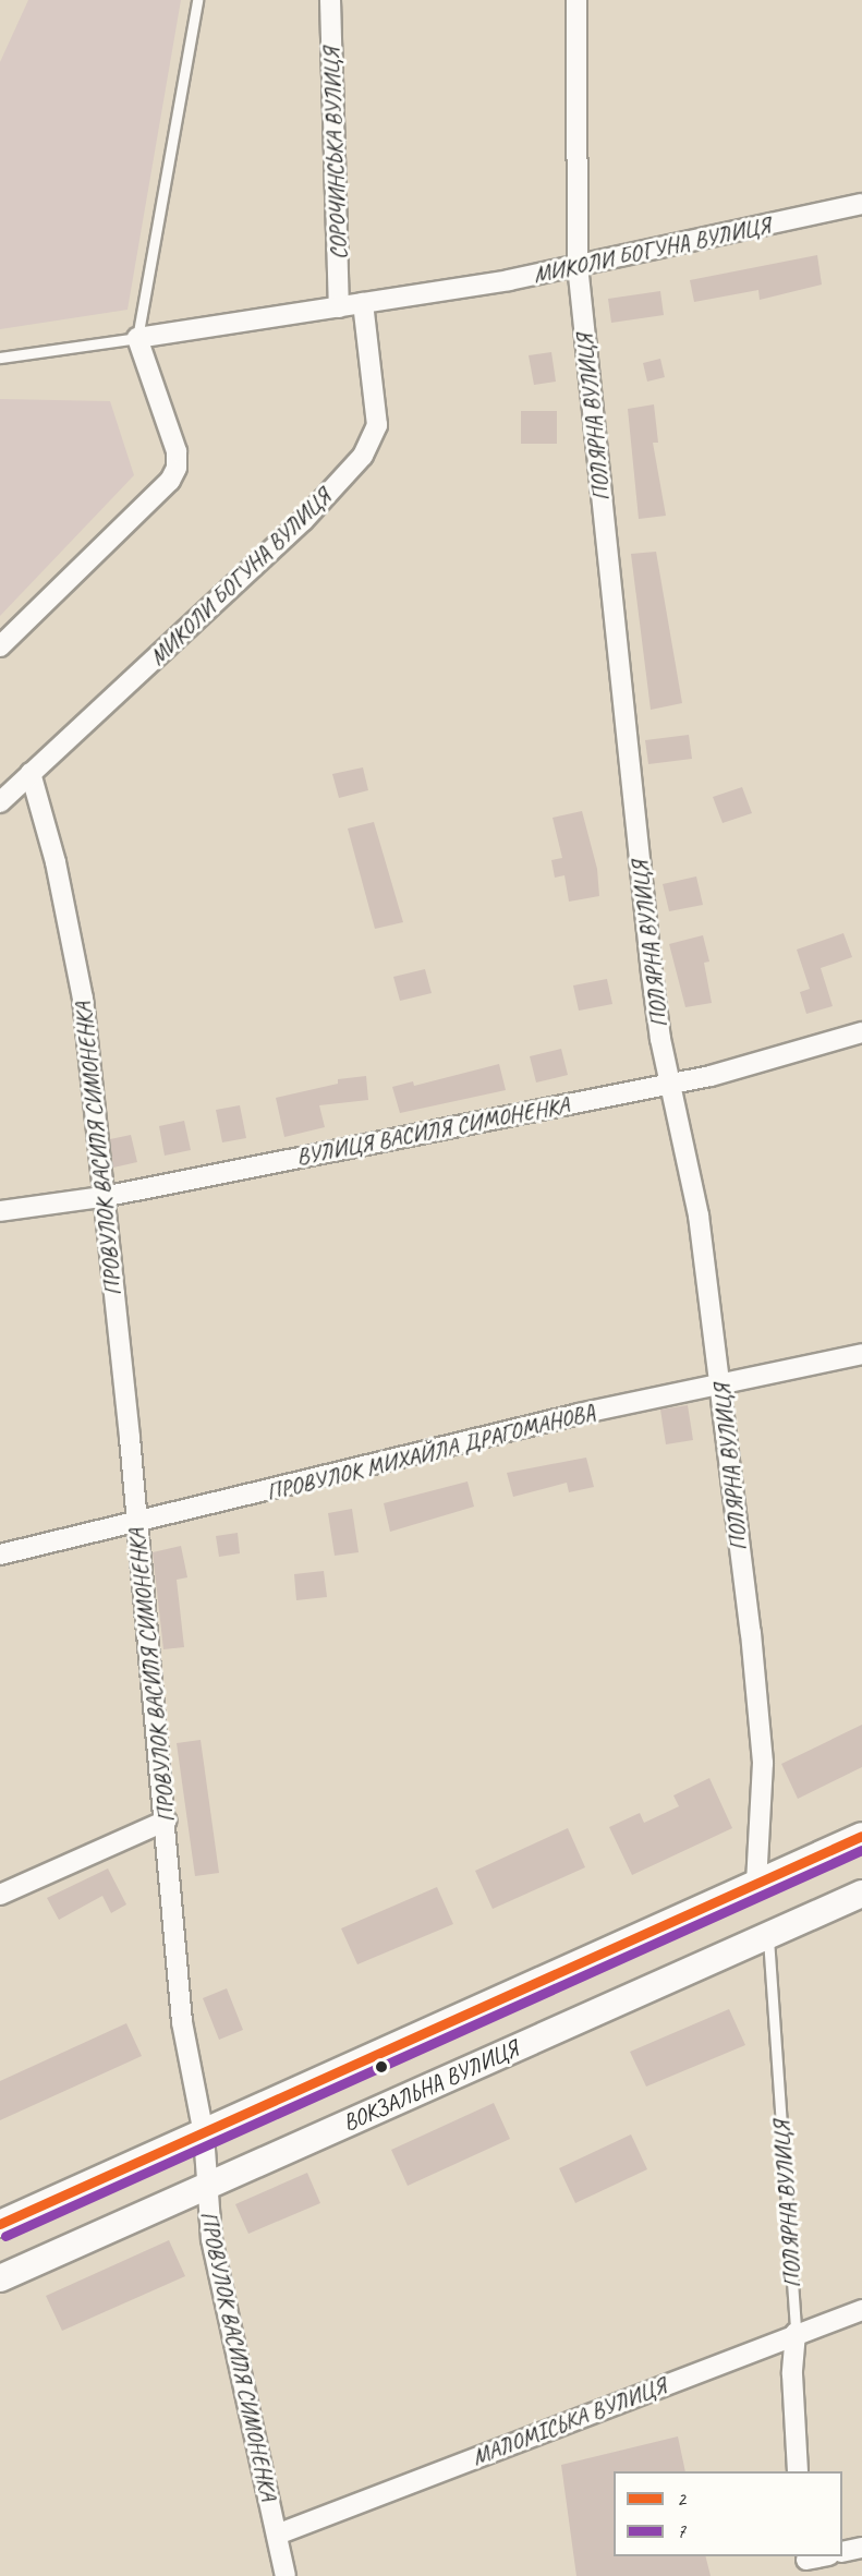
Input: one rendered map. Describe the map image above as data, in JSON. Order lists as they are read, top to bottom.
{
  "streets": {
    "street": [
      "СОРОЧИНСЬКА ВУЛИЦЯ",
      "МИКОЛИ БОГУНА ВУЛИЦЯ",
      "ПОЛЯРНА ВУЛИЦЯ",
      "ВУЛИЦЯ ВАСИЛЯ СИМОНЕНКА",
      "ПРОВУЛОК ВАСИЛЯ СИМОНЕНКА",
      "ПРОВУЛОК МИХАЙЛА ДРАГОМАНОВА",
      "ВОКЗАЛЬНА ВУЛИЦЯ",
      "МАЛОМІСЬКА ВУЛИЦЯ"
    ]
  },
  "crossings": [
    ["СОРОЧИНСЬКА ВУЛИЦЯ", "МИКОЛИ БОГУНА ВУЛИЦЯ"],
    ["МИКОЛИ БОГУНА ВУЛИЦЯ", "ПОЛЯРНА ВУЛИЦЯ"],
    ["МИКОЛИ БОГУНА ВУЛИЦЯ", "ПРОВУЛОК ВАСИЛЯ СИМОНЕНКА"],
    ["ПОЛЯРНА ВУЛИЦЯ", "ВУЛИЦЯ ВАСИЛЯ СИМОНЕНКА"],
    ["ПОЛЯРНА ВУЛИЦЯ", "ПРОВУЛОК МИХАЙЛА ДРАГОМАНОВА"],
    ["ПОЛЯРНА ВУЛИЦЯ", "ВОКЗАЛЬНА ВУЛИЦЯ"],
    ["ПОЛЯРНА ВУЛИЦЯ", "МАЛОМІСЬКА ВУЛИЦЯ"],
    ["ВУЛИЦЯ ВАСИЛЯ СИМОНЕНКА", "ПРОВУЛОК ВАСИЛЯ СИМОНЕНКА"],
    ["ПРОВУЛОК ВАСИЛЯ СИМОНЕНКА", "ПРОВУЛОК МИХАЙЛА ДРАГОМАНОВА"],
    ["ПРОВУЛОК ВАСИЛЯ СИМОНЕНКА", "ВОКЗАЛЬНА ВУЛИЦЯ"],
    ["ПРОВУЛОК ВАСИЛЯ СИМОНЕНКА", "МАЛОМІСЬКА ВУЛИЦЯ"]
  ],
  "lines": ["transit line 2", "transit line 7"],
  "legend": ["2", "7"]
}
